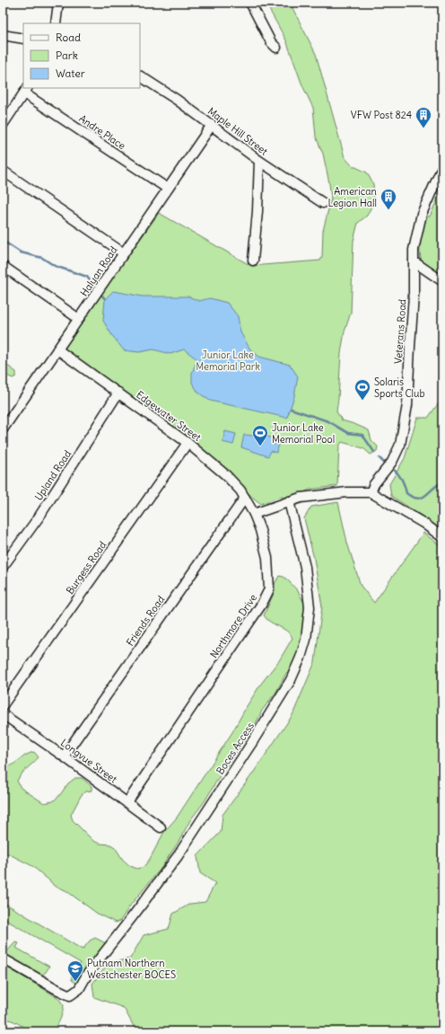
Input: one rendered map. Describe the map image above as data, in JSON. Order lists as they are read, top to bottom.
{
  "streets": {
    "street": [
      "Maple Hill Street",
      "Andre Place",
      "Halyan Road",
      "Veterans Road",
      "Edgewater Street",
      "Upland Road",
      "Burgess Road",
      "Friends Road",
      "Northmore Drive",
      "Boces Access",
      "Longvue Street"
    ]
  },
  "crossings": [
    ["Maple Hill Street", "Halyan Road"],
    ["Andre Place", "Halyan Road"],
    ["Halyan Road", "Edgewater Street"],
    ["Edgewater Street", "Upland Road"],
    ["Edgewater Street", "Burgess Road"],
    ["Edgewater Street", "Friends Road"],
    ["Edgewater Street", "Northmore Drive"],
    ["Friends Road", "Longvue Street"],
    ["Northmore Drive", "Longvue Street"]
  ],
  "parks": ["Junior Lake Memorial Park"],
  "places": {
    "building": ["VFW Post 824", "American Legion Hall"],
    "sports": ["Solaris Sports Club", "Junior Lake Memorial Pool"],
    "school or university": ["Putnam Northern Westchester BOCES"]
  },
  "legend": ["Road", "Park", "Water"]
}
